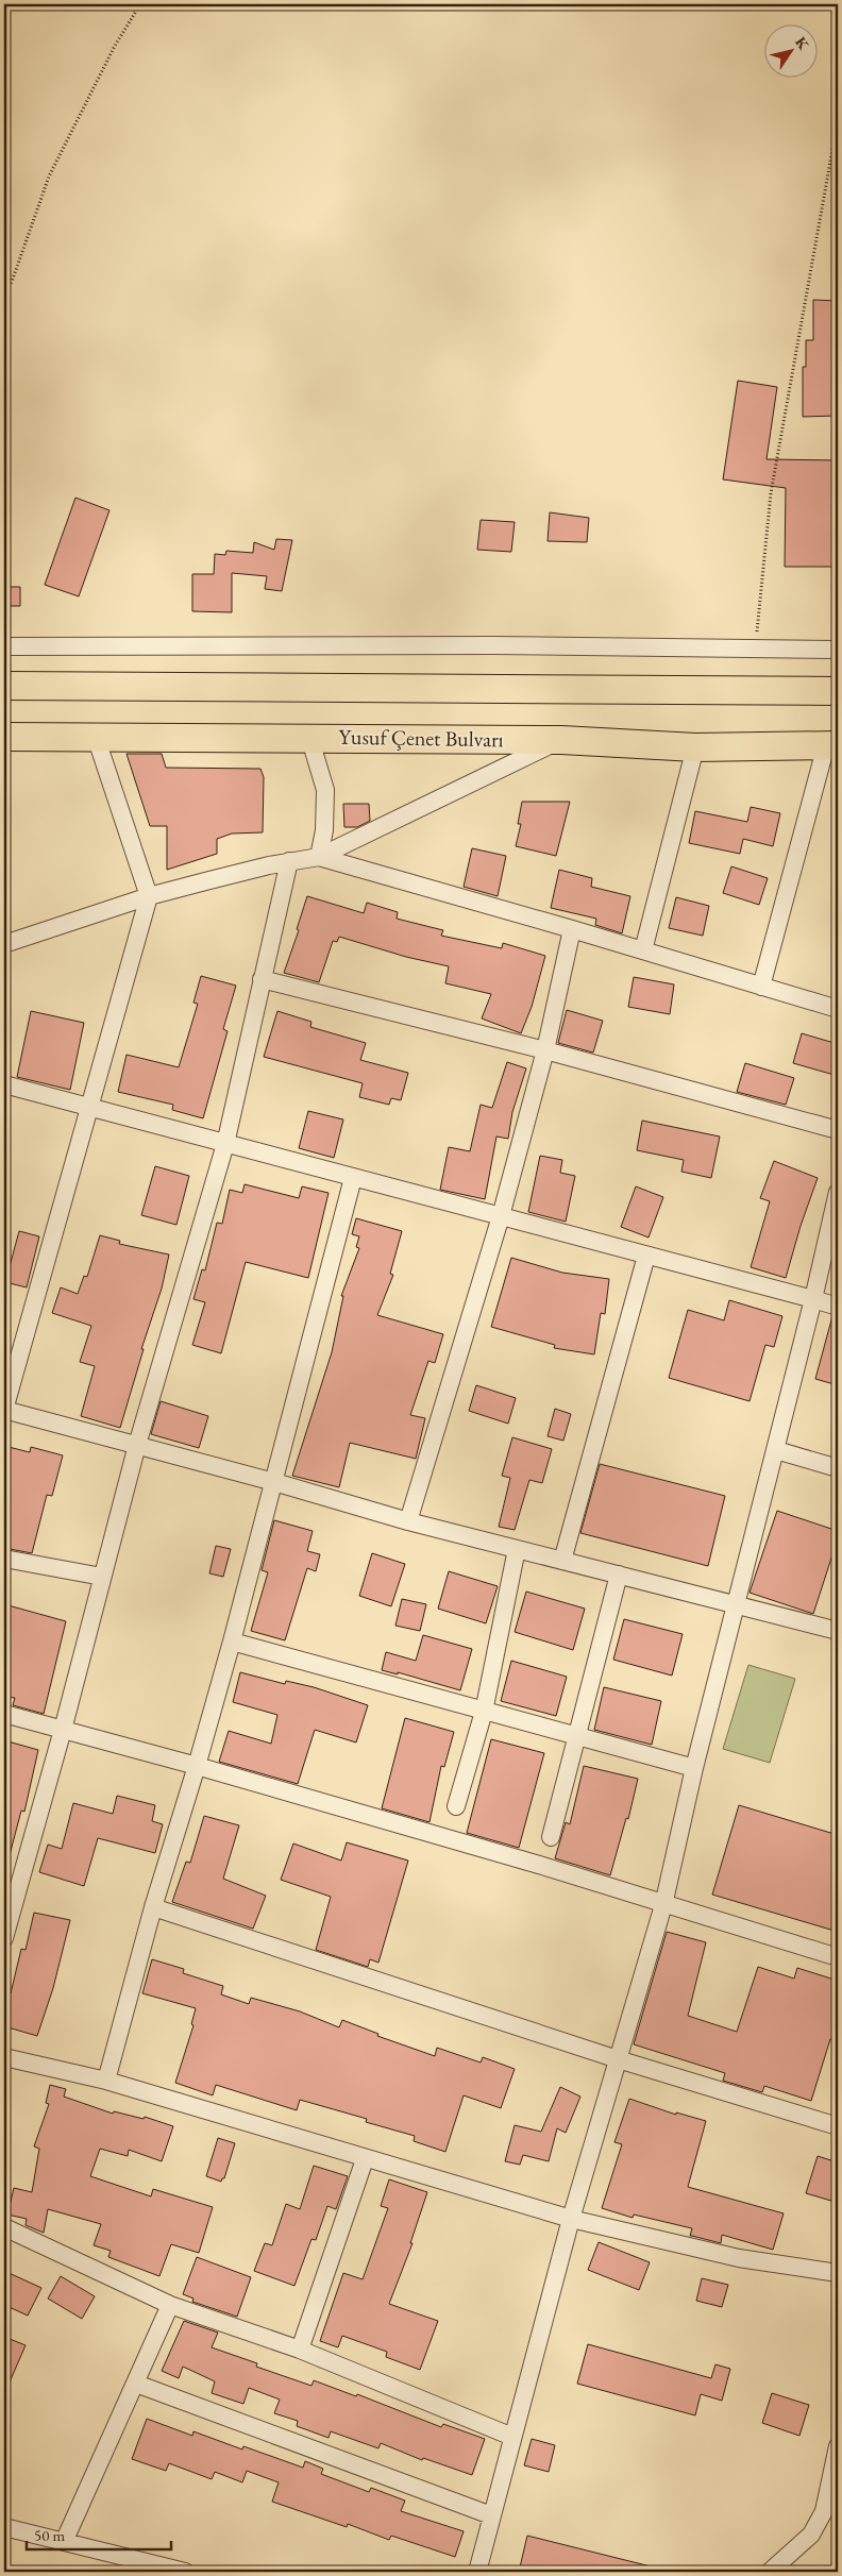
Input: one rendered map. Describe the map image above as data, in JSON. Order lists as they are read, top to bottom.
{
  "streets": {
    "highway": ["Yusuf Çenet Bulvarı"]
  },
  "scale_bar": "50 m",
  "north": "top right"
}
